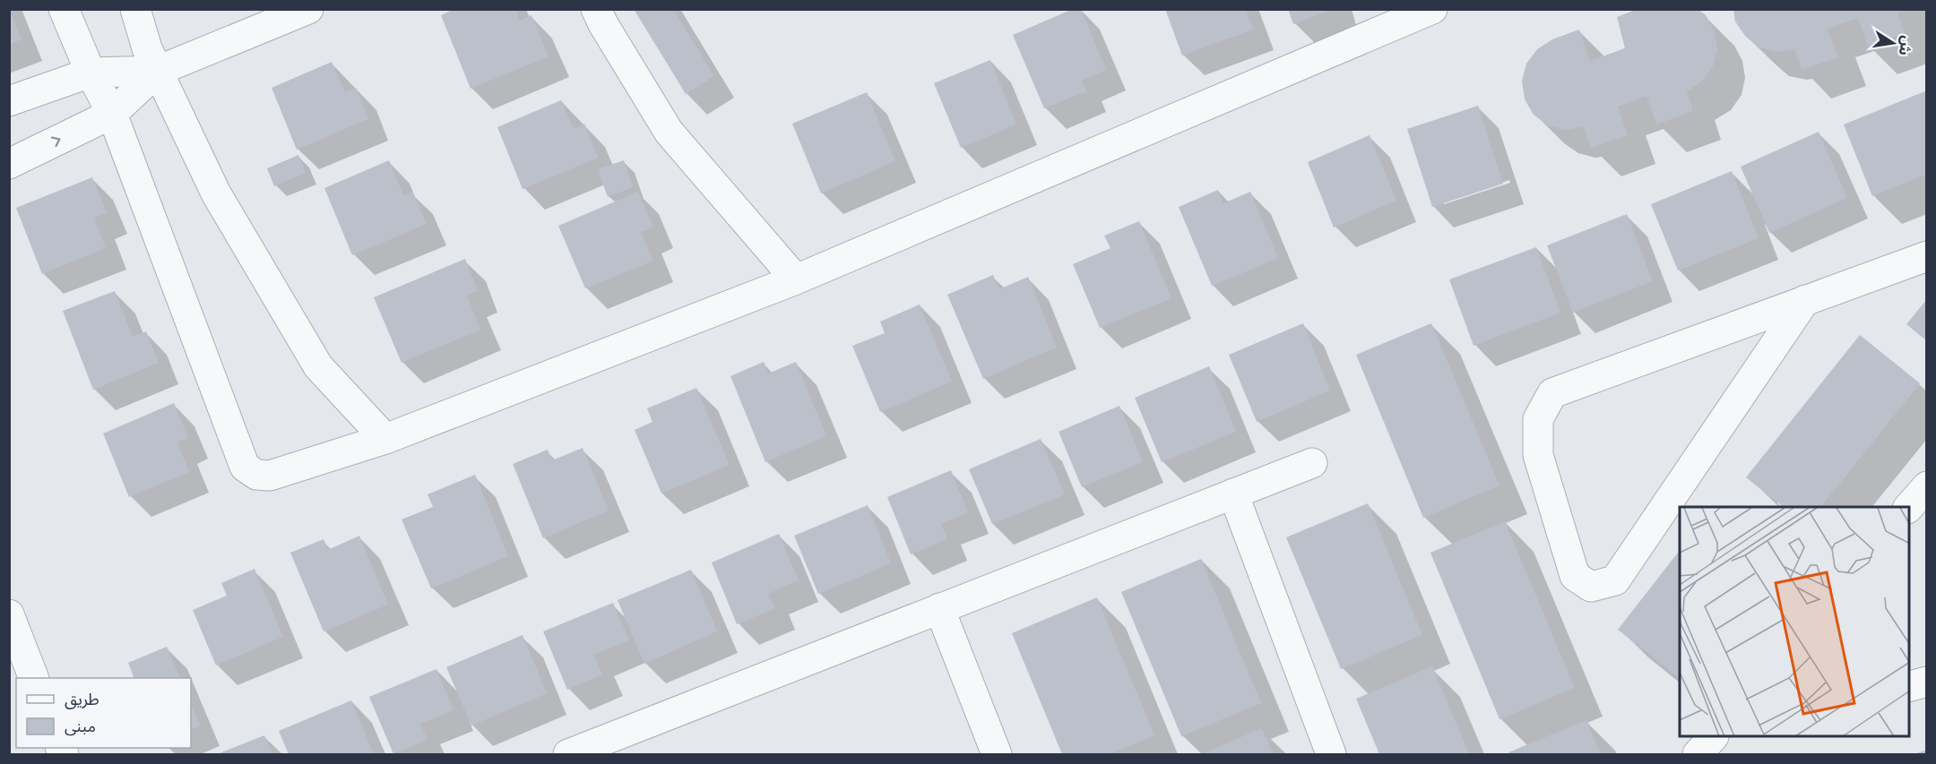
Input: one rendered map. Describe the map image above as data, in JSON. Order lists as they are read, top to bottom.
{
  "legend": ["طريق", "مبنى"],
  "north": "right"
}
